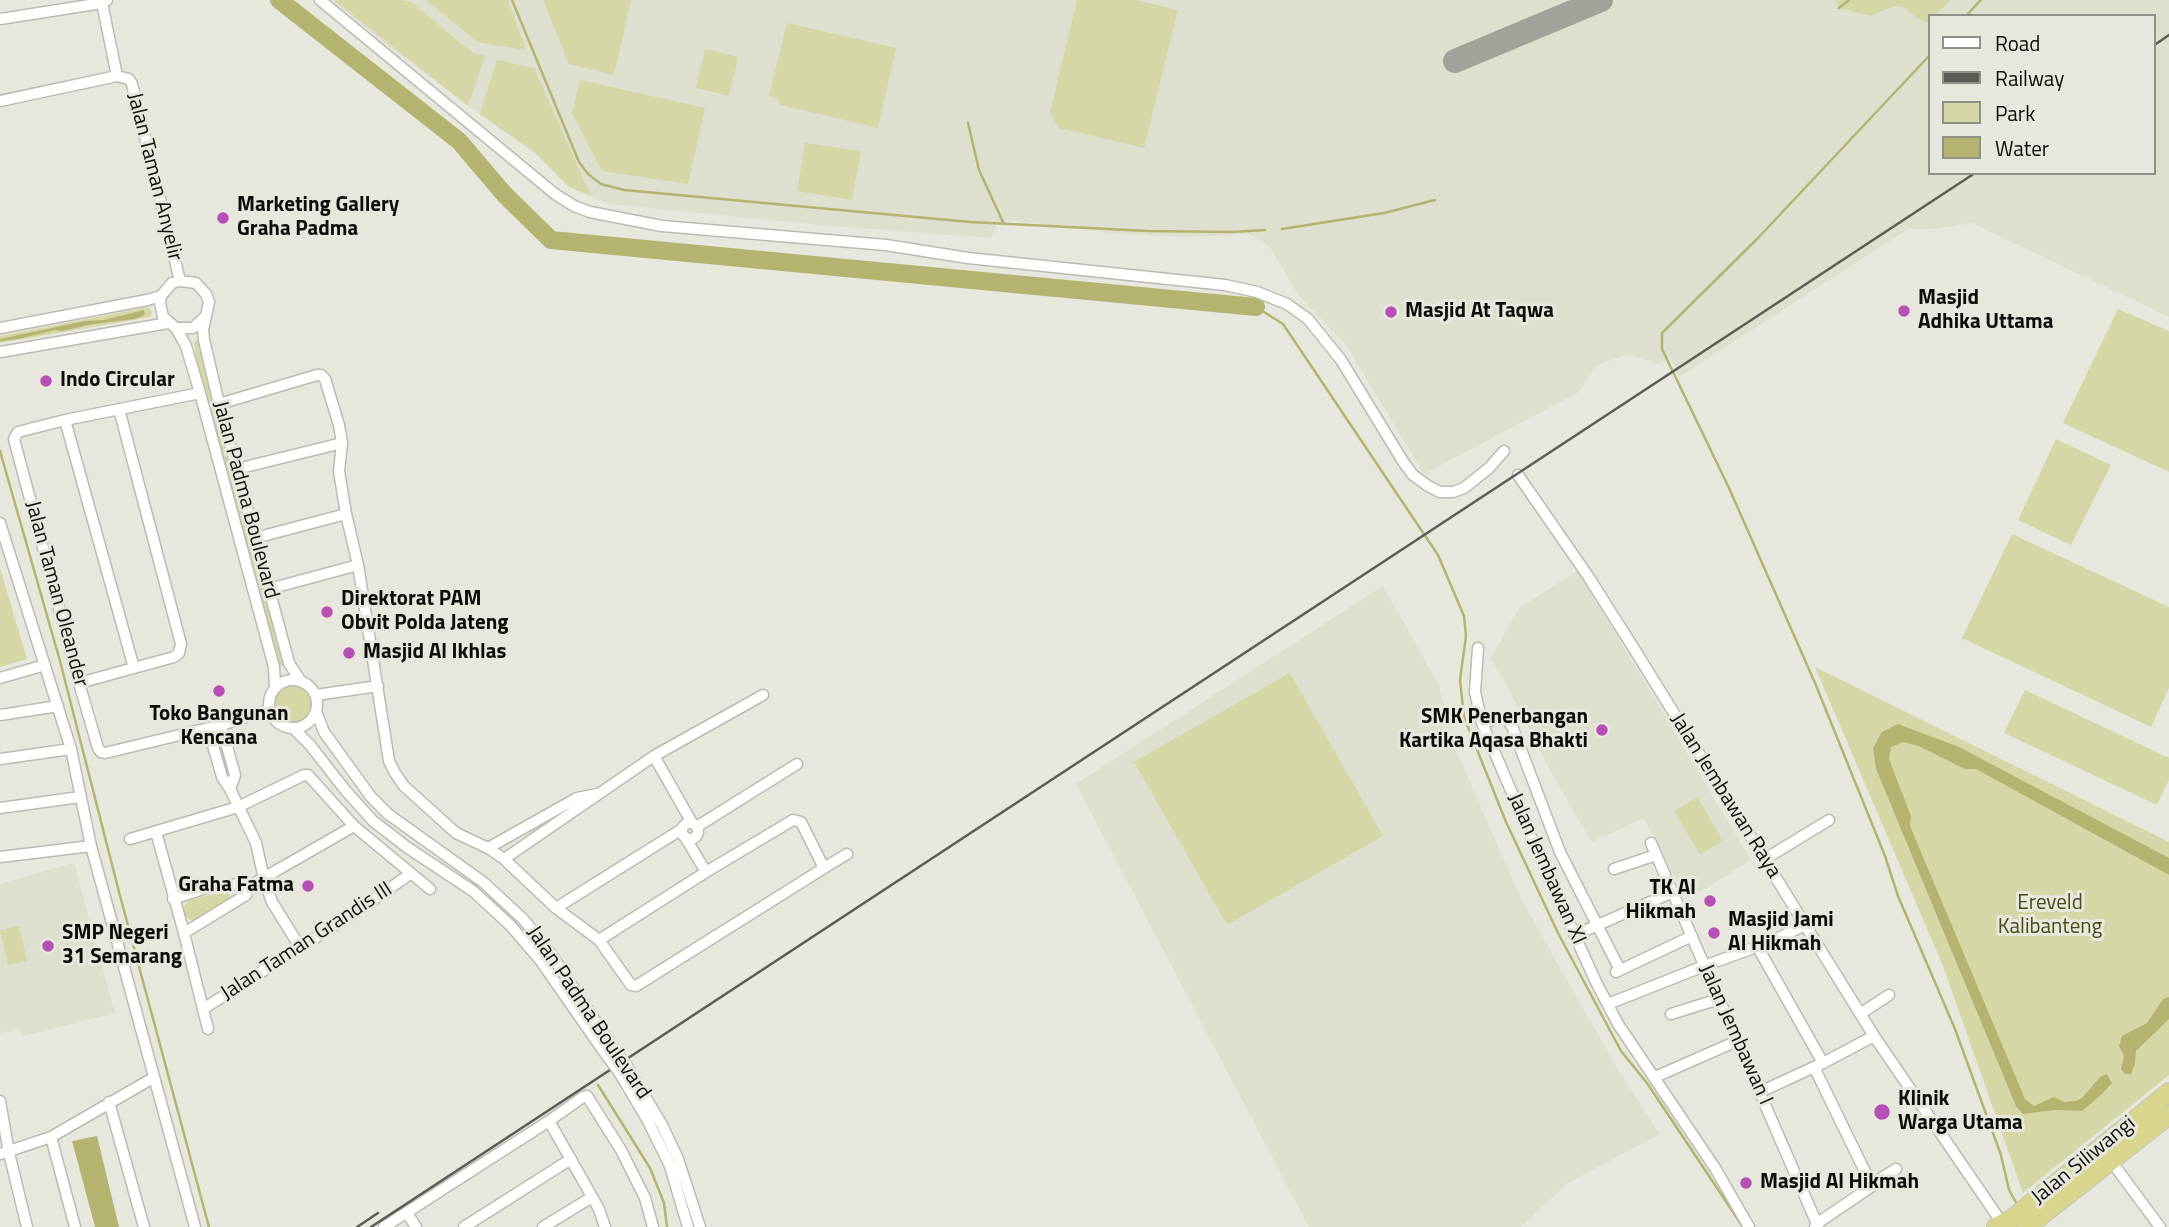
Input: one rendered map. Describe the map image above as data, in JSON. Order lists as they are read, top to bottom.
{
  "streets": {
    "highway": ["Jalan Siliwangi"],
    "street": [
      "Jalan Taman Anyelir",
      "Jalan Padma Boulevard",
      "Jalan Taman Oleander",
      "Jalan Jembawan Raya",
      "Jalan Jembawan XI",
      "Jalan Taman Grandis III",
      "Jalan Jembawan I"
    ]
  },
  "crossings": [
    ["Jalan Taman Anyelir", "Jalan Padma Boulevard"],
    ["Jalan Jembawan Raya", "Jalan Siliwangi"]
  ],
  "parks": ["Ereveld Kalibanteng"],
  "places": [
    "Marketing Gallery Graha Padma",
    "Masjid Adhika Uttama",
    "Masjid At Taqwa",
    "Indo Circular",
    "Direktorat PAM Obvit Polda Jateng",
    "Masjid Al Ikhlas",
    "Toko Bangunan Kencana",
    "SMK Penerbangan Kartika Aqasa Bhakti",
    "Graha Fatma",
    "TK Al Hikmah",
    "Masjid Jami Al Hikmah",
    "SMP Negeri 31 Semarang",
    "Klinik Warga Utama",
    "Masjid Al Hikmah"
  ],
  "legend": [
    "Road",
    "Railway",
    "Park",
    "Water"
  ]
}
